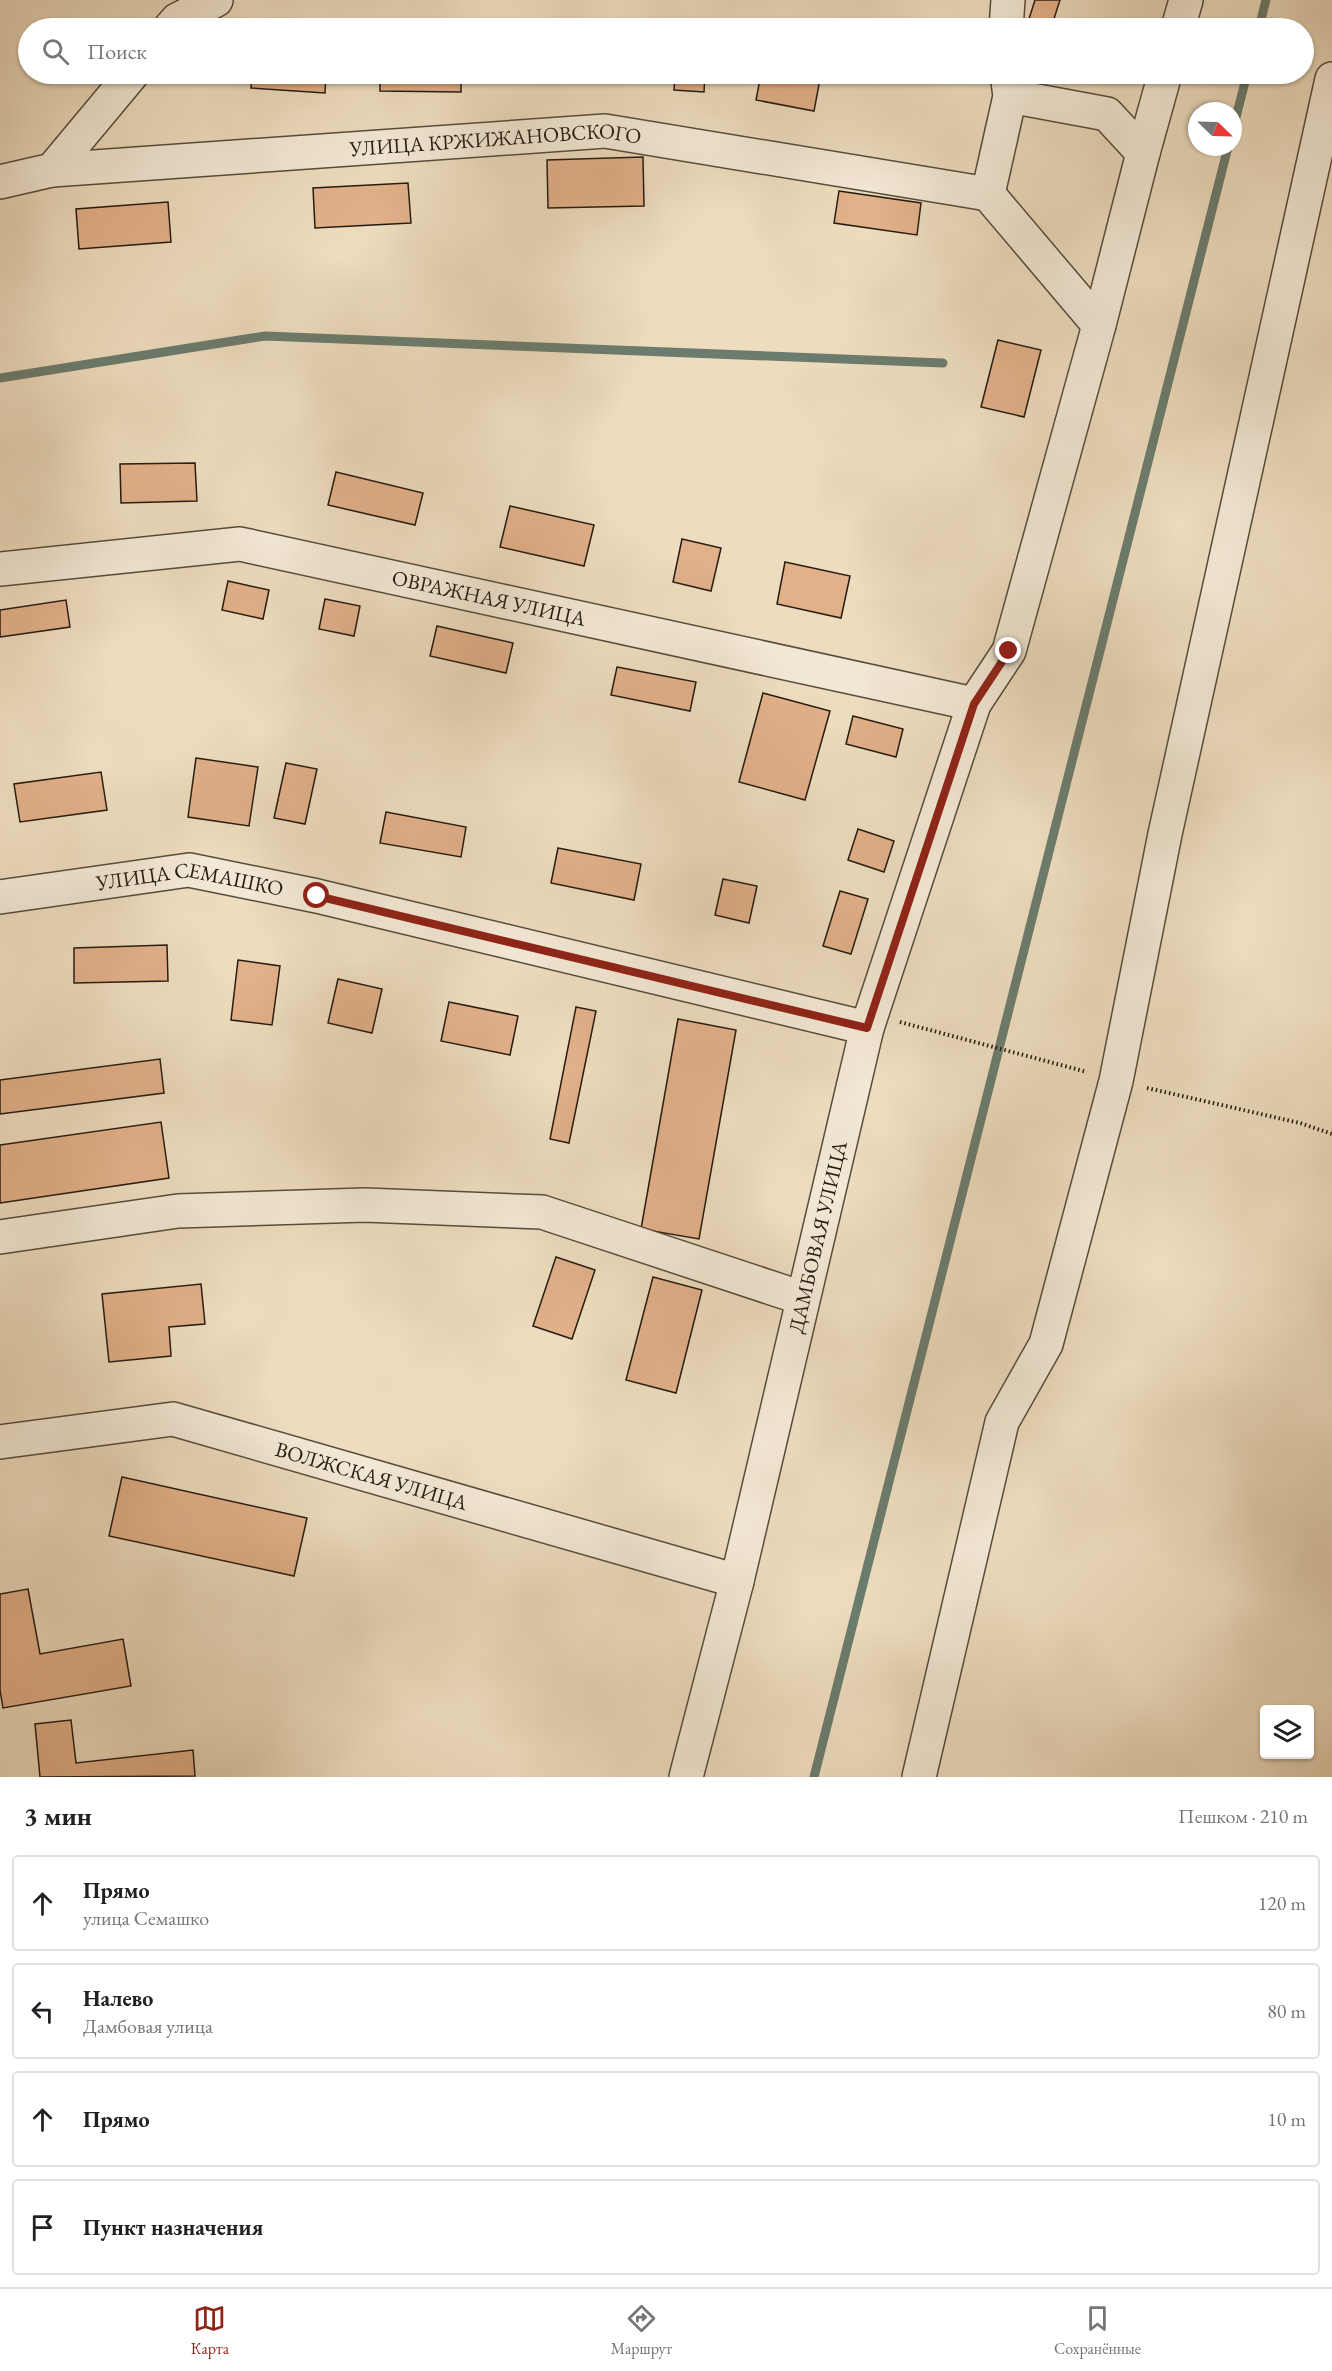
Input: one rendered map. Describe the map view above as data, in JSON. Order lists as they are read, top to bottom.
{
  "streets": {
    "street": [
      "УЛИЦА КРЖИЖАНОВСКОГО",
      "ОВРАЖНАЯ УЛИЦА",
      "УЛИЦА СЕМАШКО",
      "ДАМБОВАЯ УЛИЦА",
      "ВОЛЖСКАЯ УЛИЦА"
    ]
  },
  "crossings": [
    ["ОВРАЖНАЯ УЛИЦА", "ДАМБОВАЯ УЛИЦА"],
    ["УЛИЦА СЕМАШКО", "ДАМБОВАЯ УЛИЦА"],
    ["ДАМБОВАЯ УЛИЦА", "ВОЛЖСКАЯ УЛИЦА"]
  ],
  "north": "bottom right",
  "page": {
    "search": "Поиск",
    "heading": ["3 мин", "Пешком · 210 m"],
    "list": [
      ["Прямо", "улица Семашко", "120 m"],
      ["Налево", "Дамбовая улица", "80 m"],
      ["Прямо", "10 m"],
      "Пункт назначения"
    ],
    "nav": ["Карта", "Маршрут", "Сохранённые"]
  }
}
